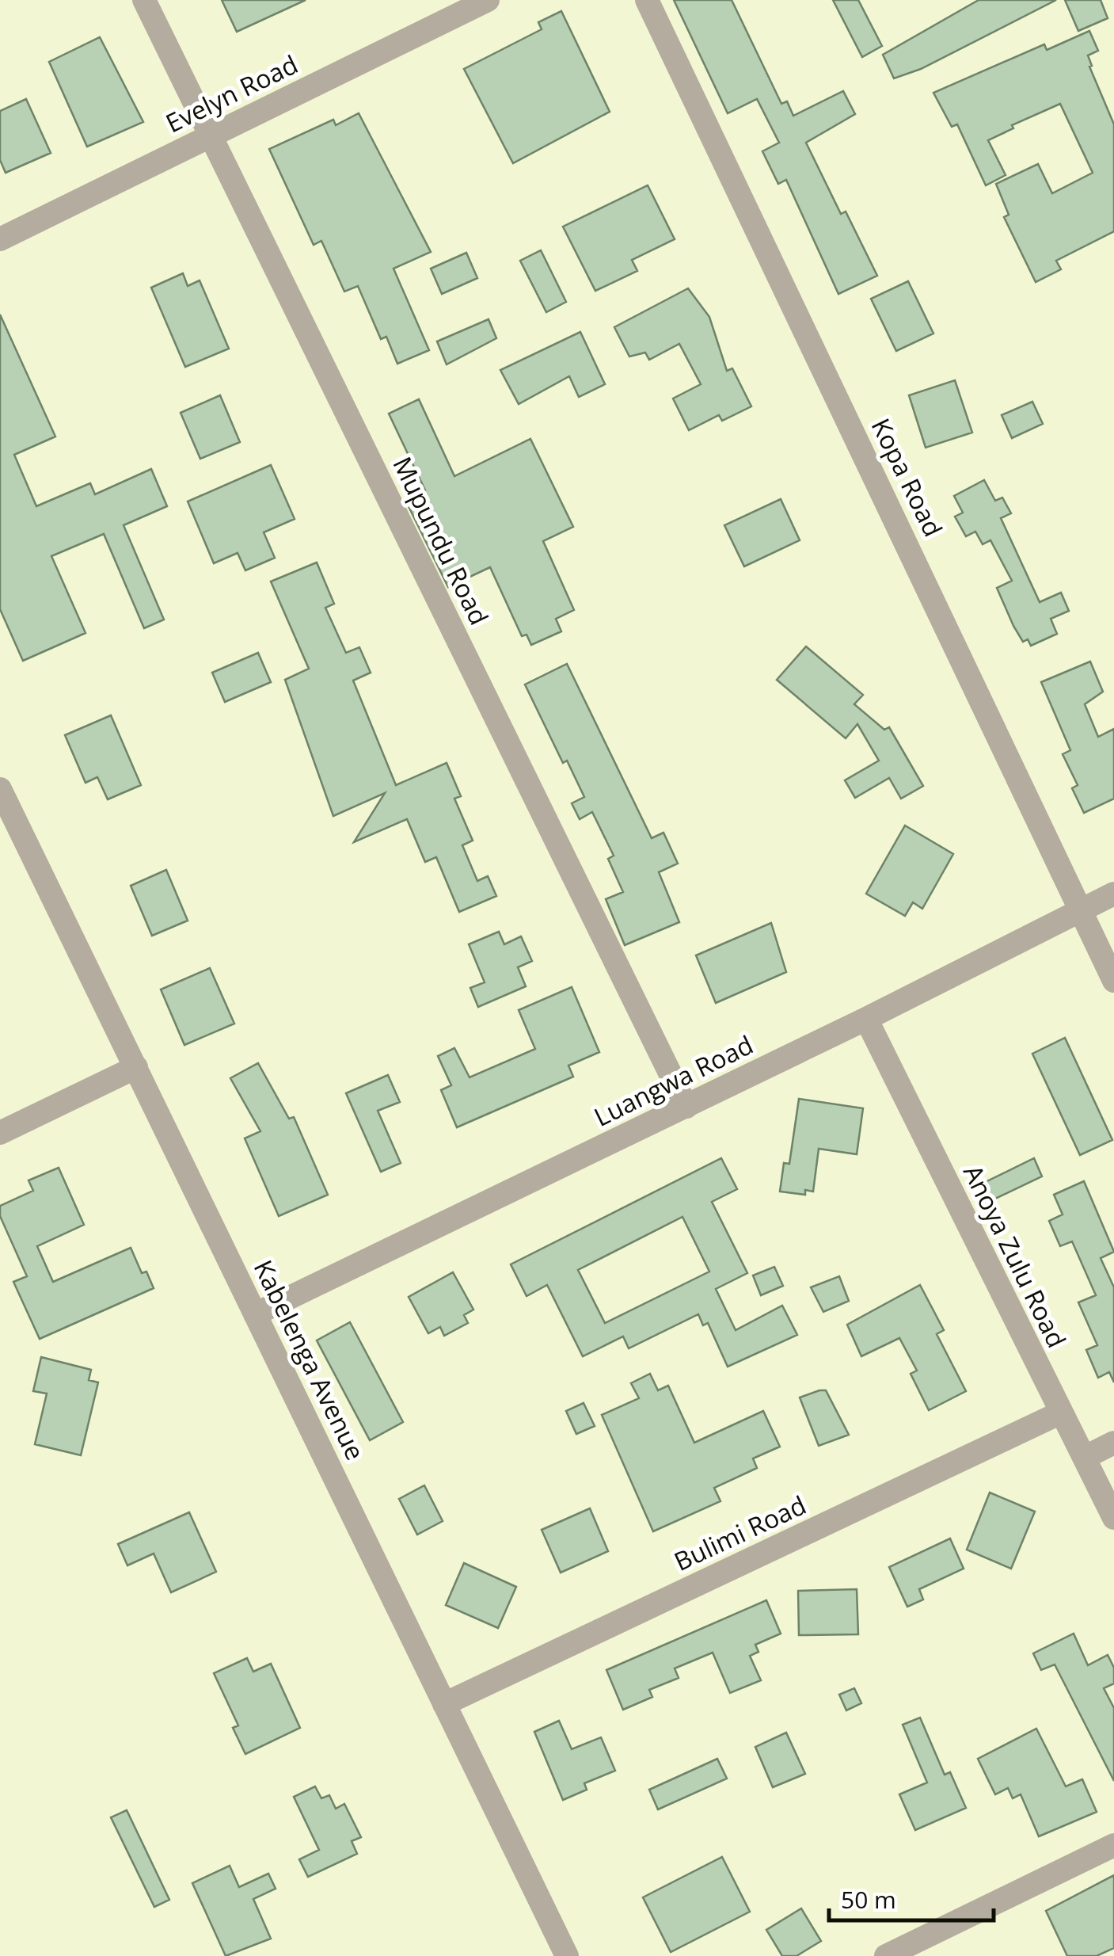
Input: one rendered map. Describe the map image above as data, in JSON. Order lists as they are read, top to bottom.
{
  "streets": {
    "street": [
      "Evelyn Road",
      "Kopa Road",
      "Mupundu Road",
      "Luangwa Road",
      "Anoya Zulu Road",
      "Kabelenga Avenue",
      "Bulimi Road"
    ]
  },
  "crossings": [
    ["Evelyn Road", "Mupundu Road"],
    ["Kopa Road", "Luangwa Road"],
    ["Mupundu Road", "Luangwa Road"],
    ["Luangwa Road", "Anoya Zulu Road"],
    ["Luangwa Road", "Kabelenga Avenue"],
    ["Anoya Zulu Road", "Bulimi Road"],
    ["Kabelenga Avenue", "Bulimi Road"]
  ],
  "scale_bar": "50 m"
}
